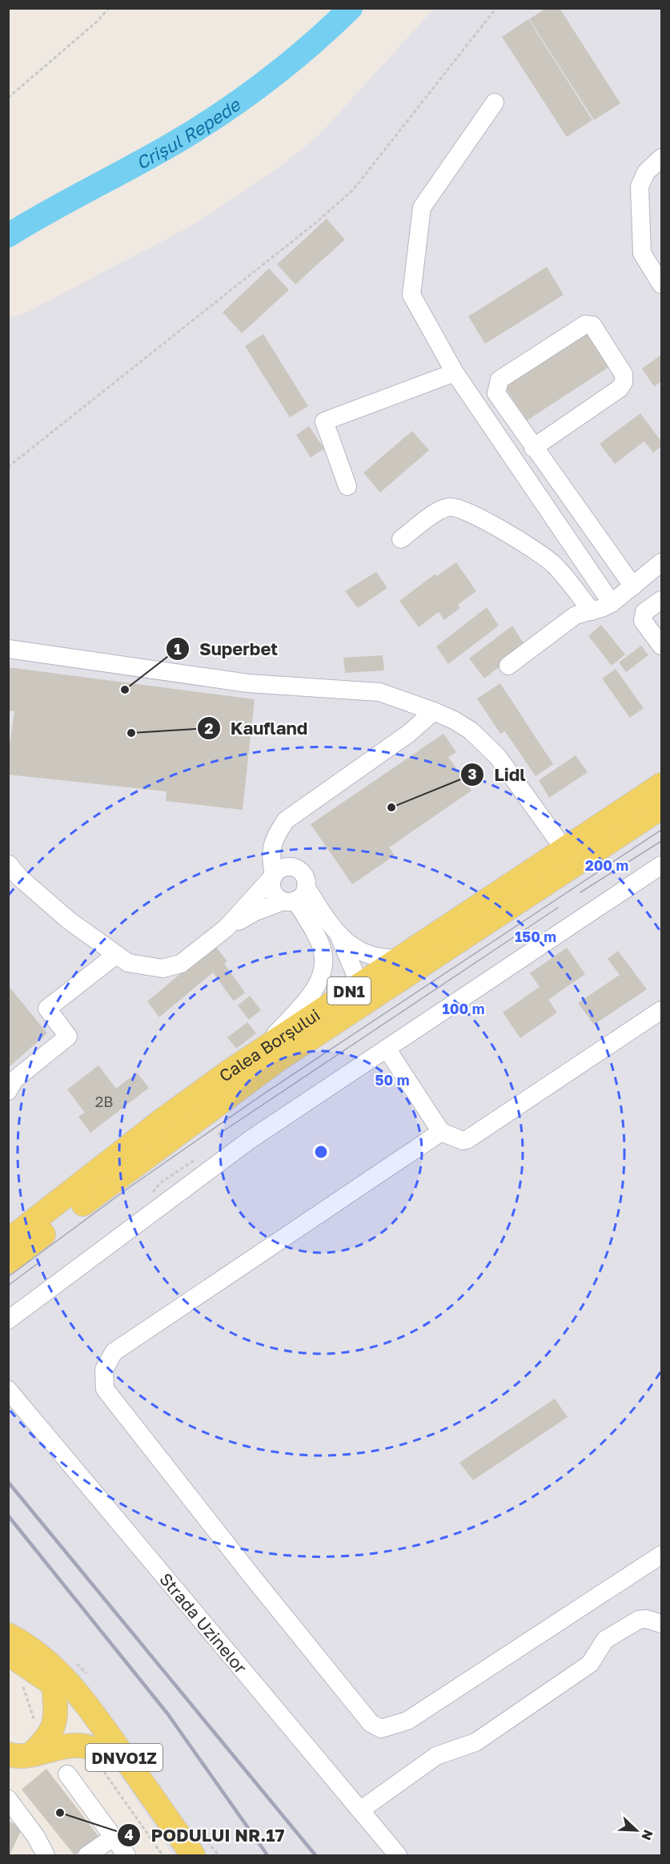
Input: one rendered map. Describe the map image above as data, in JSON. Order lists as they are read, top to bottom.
{
  "streets": {
    "main road": ["DN1", "Calea Borșului", "DNVO1Z"],
    "street": ["Strada Uzinelor"]
  },
  "water": ["Crișul Repede"],
  "places": [
    "Superbet",
    "Kaufland",
    "Lidl",
    "PODULUI NR.17"
  ],
  "house_numbers": ["2B"],
  "north": "bottom right",
  "rings": [
    "200 m",
    "150 m",
    "100 m",
    "50 m"
  ]
}
